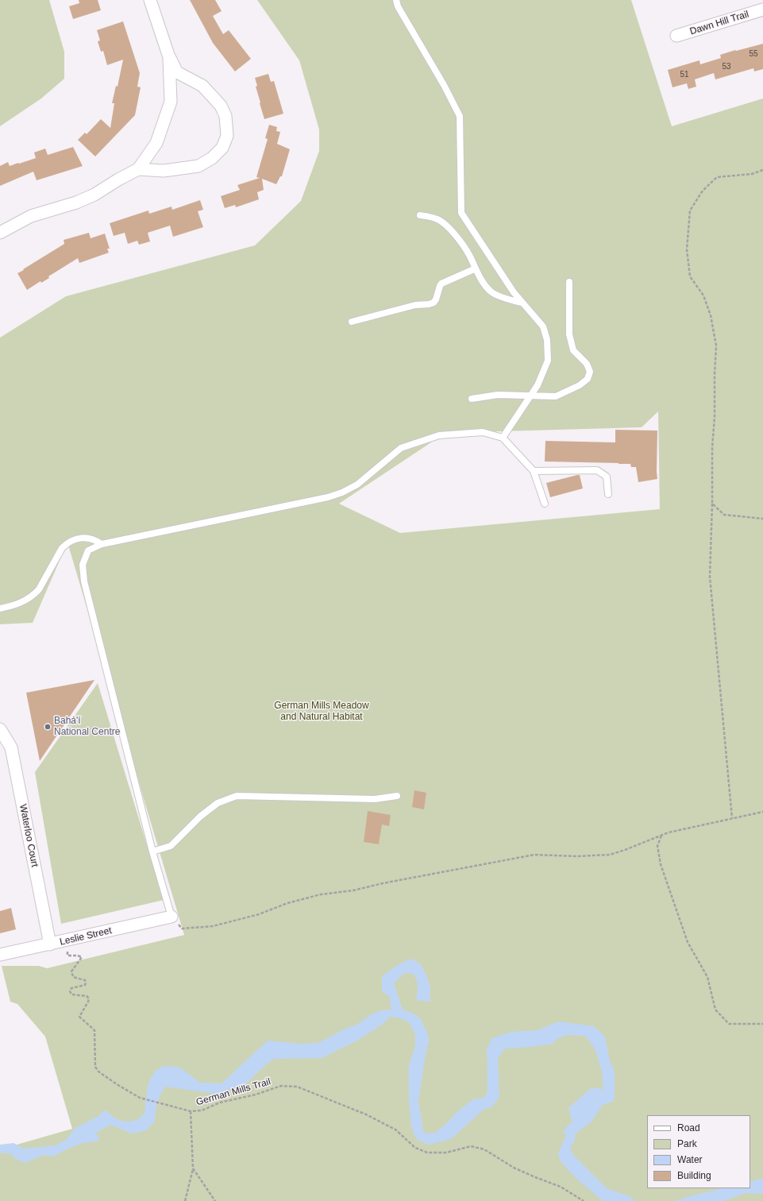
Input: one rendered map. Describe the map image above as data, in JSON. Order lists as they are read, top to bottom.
{
  "streets": {
    "street": ["Dawn Hill Trail", "Waterloo Court", "Leslie Street"],
    "path": ["German Mills Trail"]
  },
  "crossings": [
    ["Waterloo Court", "Leslie Street"],
    ["Leslie Street", "German Mills Trail"]
  ],
  "parks": ["German Mills Meadow and Natural Habitat"],
  "places": ["Bahá'í National Centre"],
  "house_numbers": ["55", "53", "51"],
  "legend": [
    "Road",
    "Park",
    "Water",
    "Building"
  ]
}
